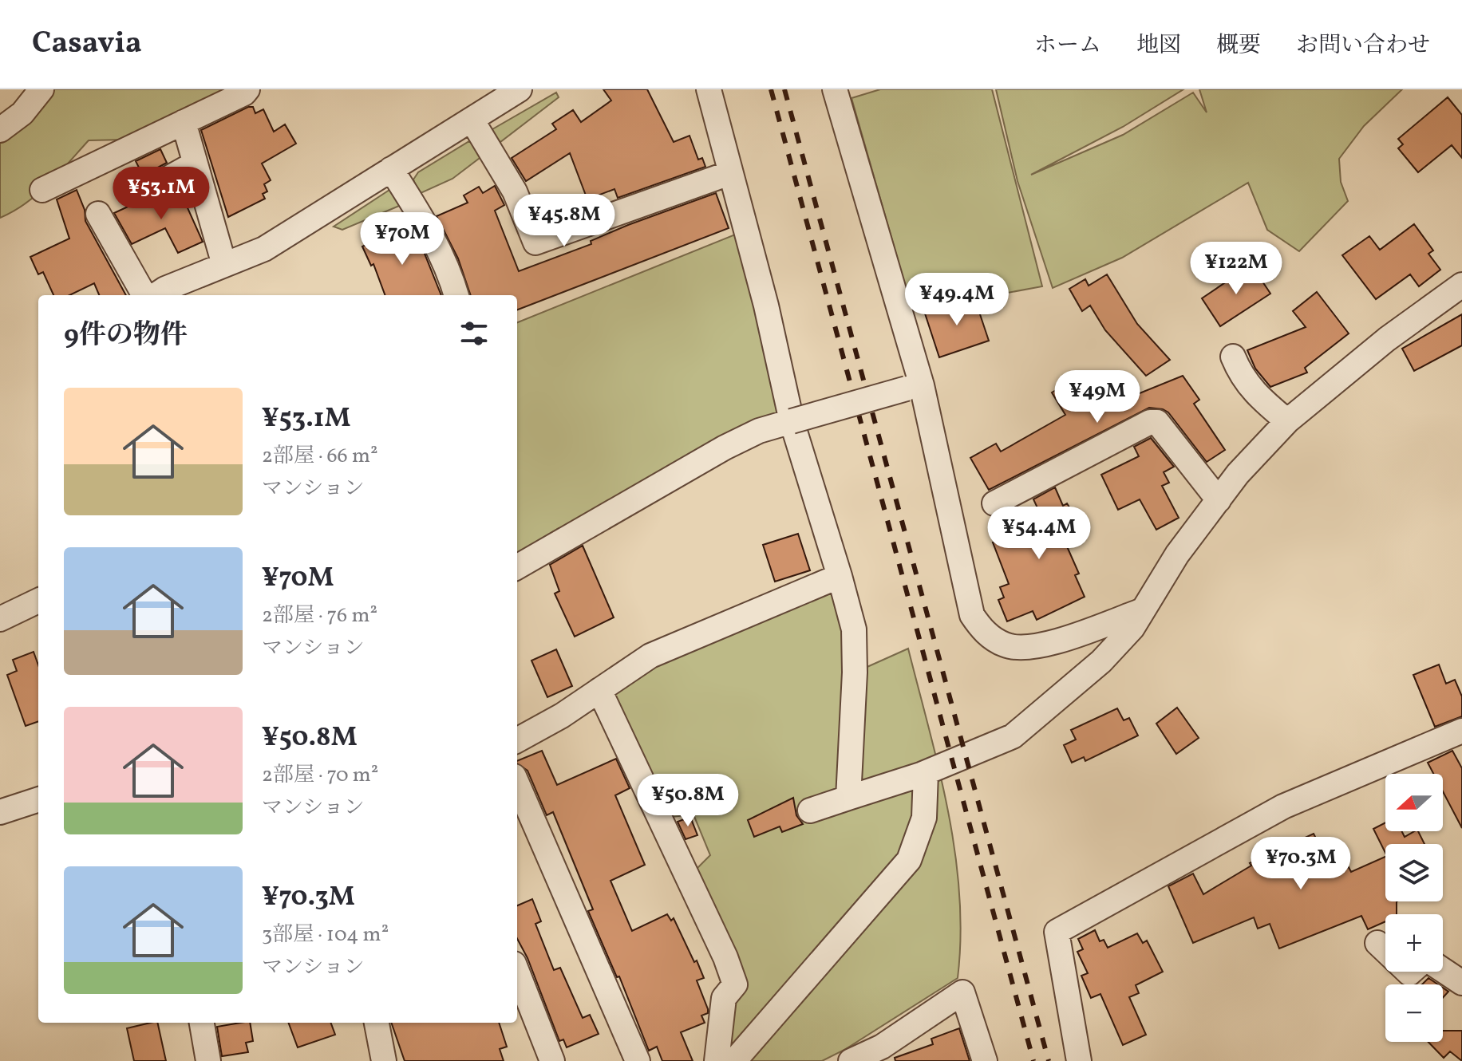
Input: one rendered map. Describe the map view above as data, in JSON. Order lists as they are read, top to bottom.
{
  "north": "left",
  "page": {
    "header": "Casavia",
    "nav": [
      "ホーム",
      "地図",
      "概要",
      "お問い合わせ"
    ],
    "price": [
      "¥53.1M",
      "¥45.8M",
      "¥70M",
      "¥122M",
      "¥49.4M",
      "¥49M",
      "¥54.4M",
      "¥50.8M",
      "¥70.3M"
    ],
    "heading": "9件の物件",
    "list": [
      {
        "name": "¥53.1M",
        "note": "2部屋 · 66 m² · マンション"
      },
      {
        "name": "¥70M",
        "note": "2部屋 · 76 m² · マンション"
      },
      {
        "name": "¥50.8M",
        "note": "2部屋 · 70 m² · マンション"
      },
      {
        "name": "¥70.3M",
        "note": "3部屋 · 104 m² · マンション"
      }
    ],
    "map_buttons": ["+", "−"]
  }
}
